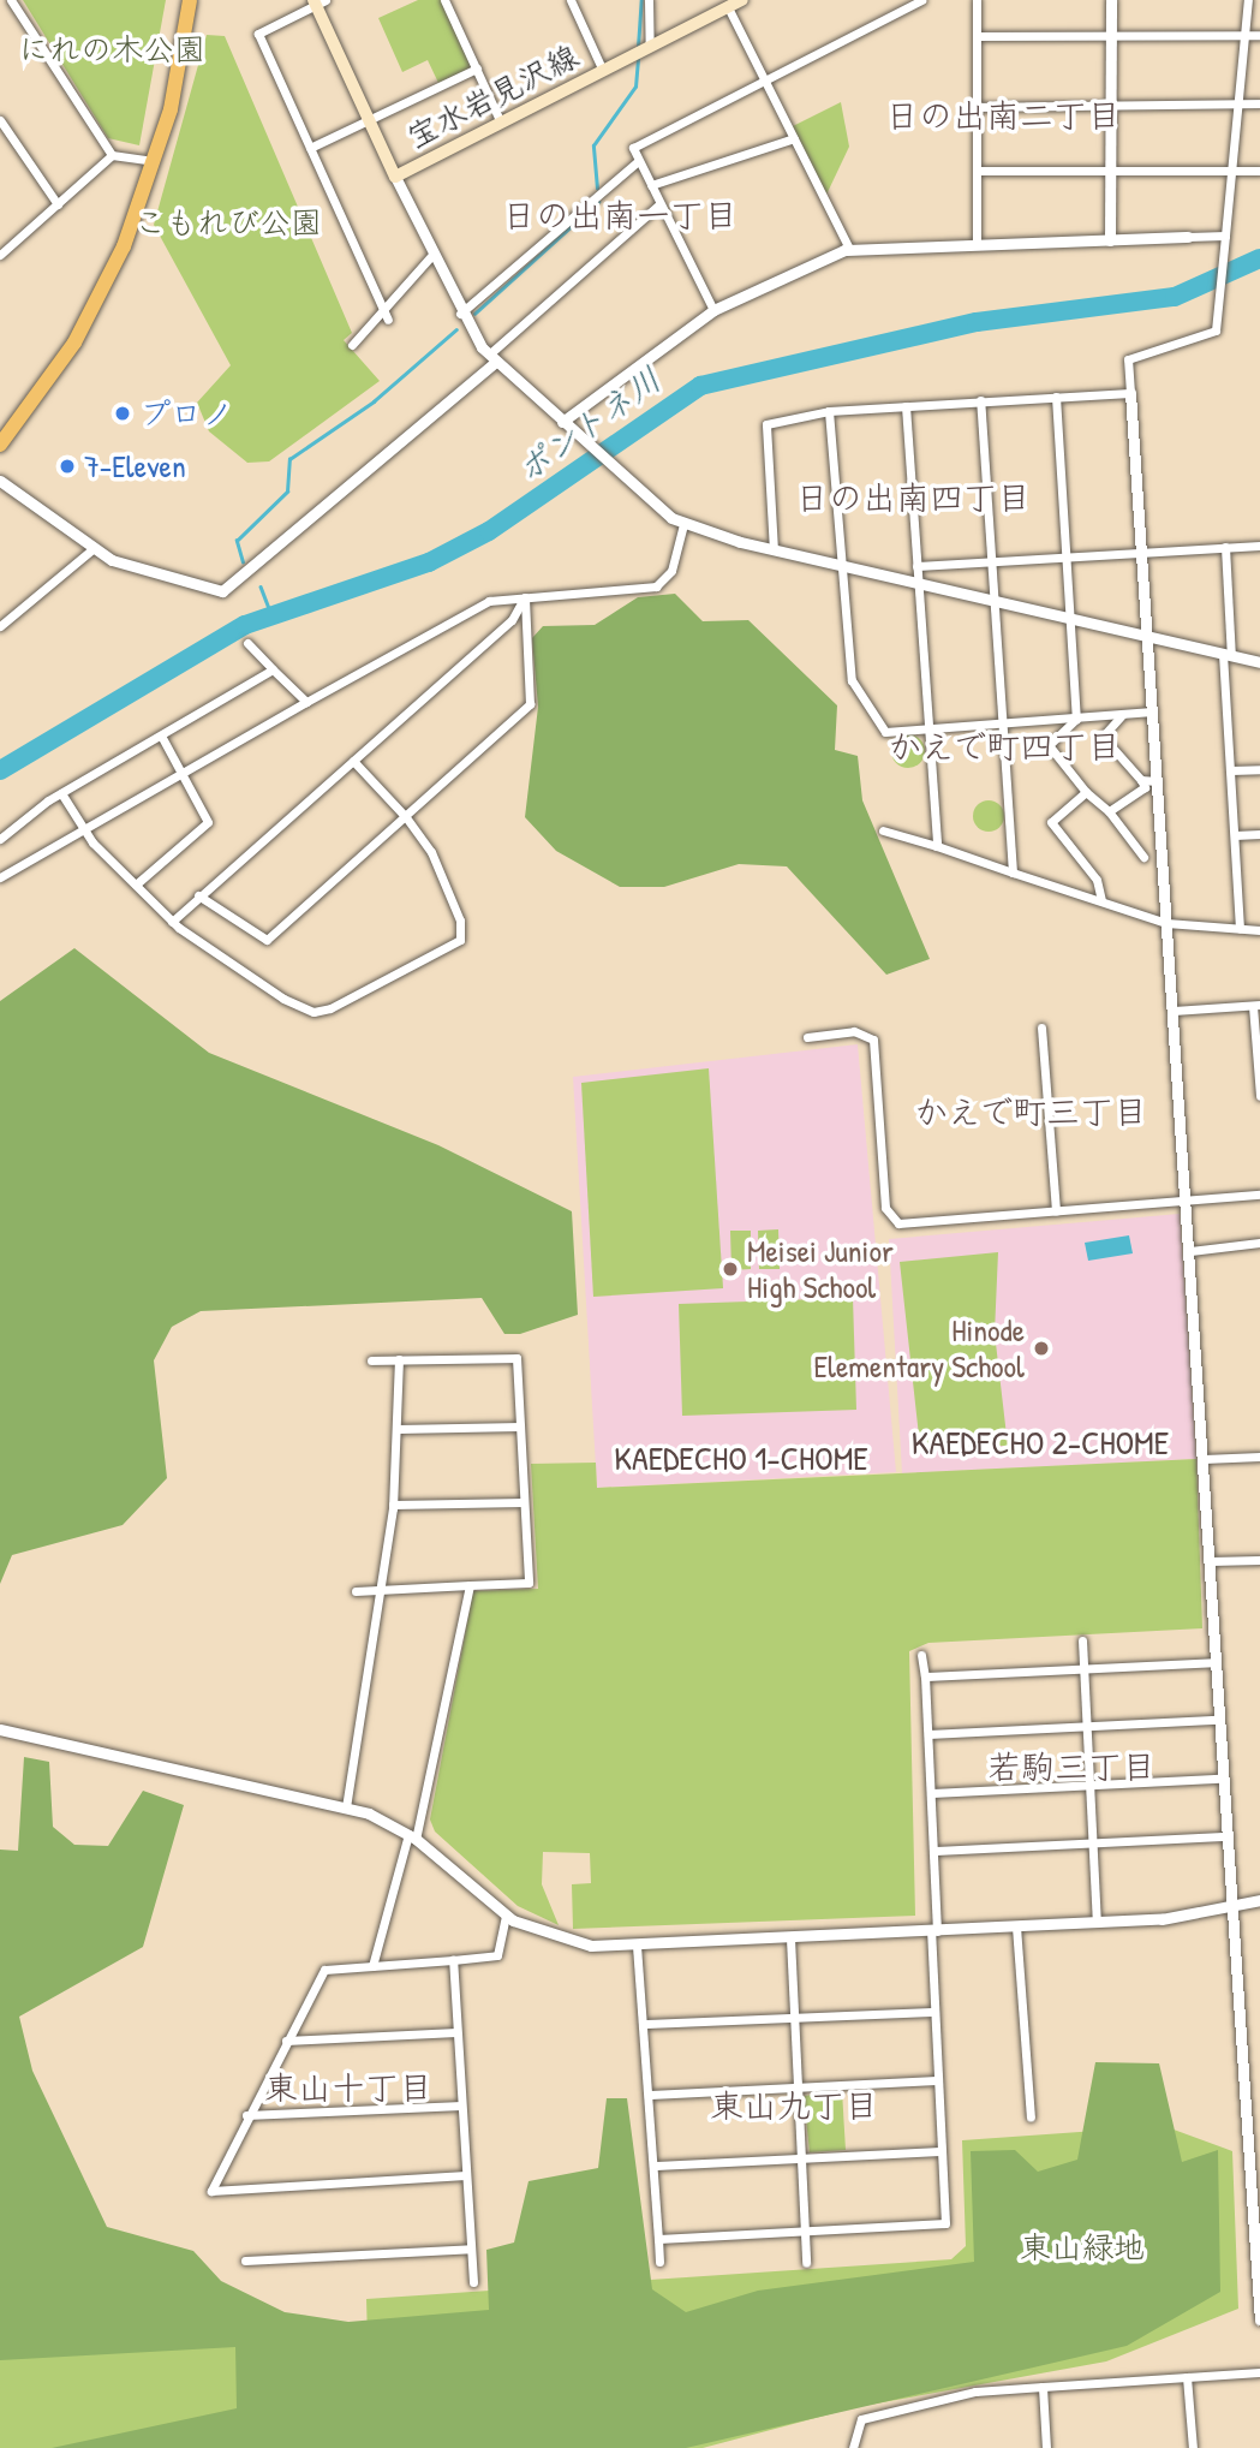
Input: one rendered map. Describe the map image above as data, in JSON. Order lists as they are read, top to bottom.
{
  "streets": {
    "main road": ["宝水岩見沢線"]
  },
  "districts": [
    "日の出南二丁目",
    "日の出南一丁目",
    "日の出南四丁目",
    "かえで町四丁目",
    "かえで町三丁目",
    "KAEDECHO 2-CHOME",
    "KAEDECHO 1-CHOME",
    "若駒三丁目",
    "東山十丁目",
    "東山九丁目"
  ],
  "water": ["ポントネ川"],
  "parks": ["にれの木公園", "こもれび公園", "東山緑地"],
  "places": [
    "プロノ",
    "7-Eleven",
    "Meisei Junior High School",
    "Hinode Elementary School"
  ]
}
